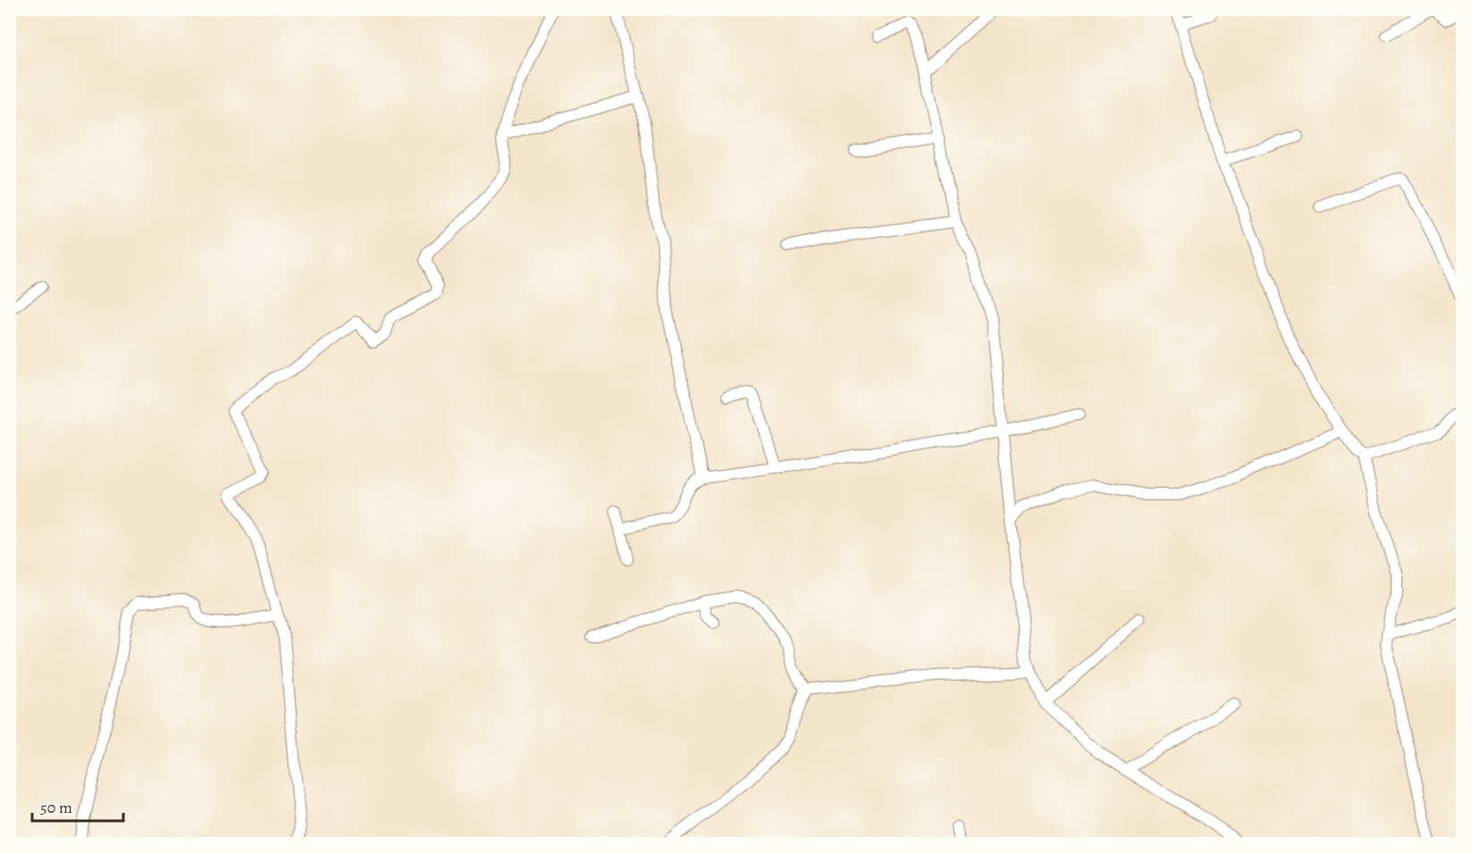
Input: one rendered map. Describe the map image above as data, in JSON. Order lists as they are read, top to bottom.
{
  "scale_bar": "50 m"
}
